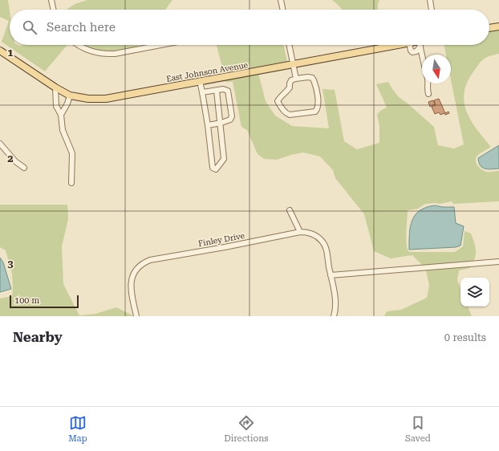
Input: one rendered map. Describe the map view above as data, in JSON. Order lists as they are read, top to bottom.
{
  "streets": {
    "main road": ["East Johnson Avenue"],
    "street": ["Finley Drive"]
  },
  "scale_bar": "100 m",
  "north": "bottom",
  "page": {
    "search": "Search here",
    "scale": "100 m",
    "heading": ["Nearby", "0 results"],
    "nav": ["Map", "Directions", "Saved"]
  },
  "grid": {
    "rows": ["1", "2", "3"]
  }
}
